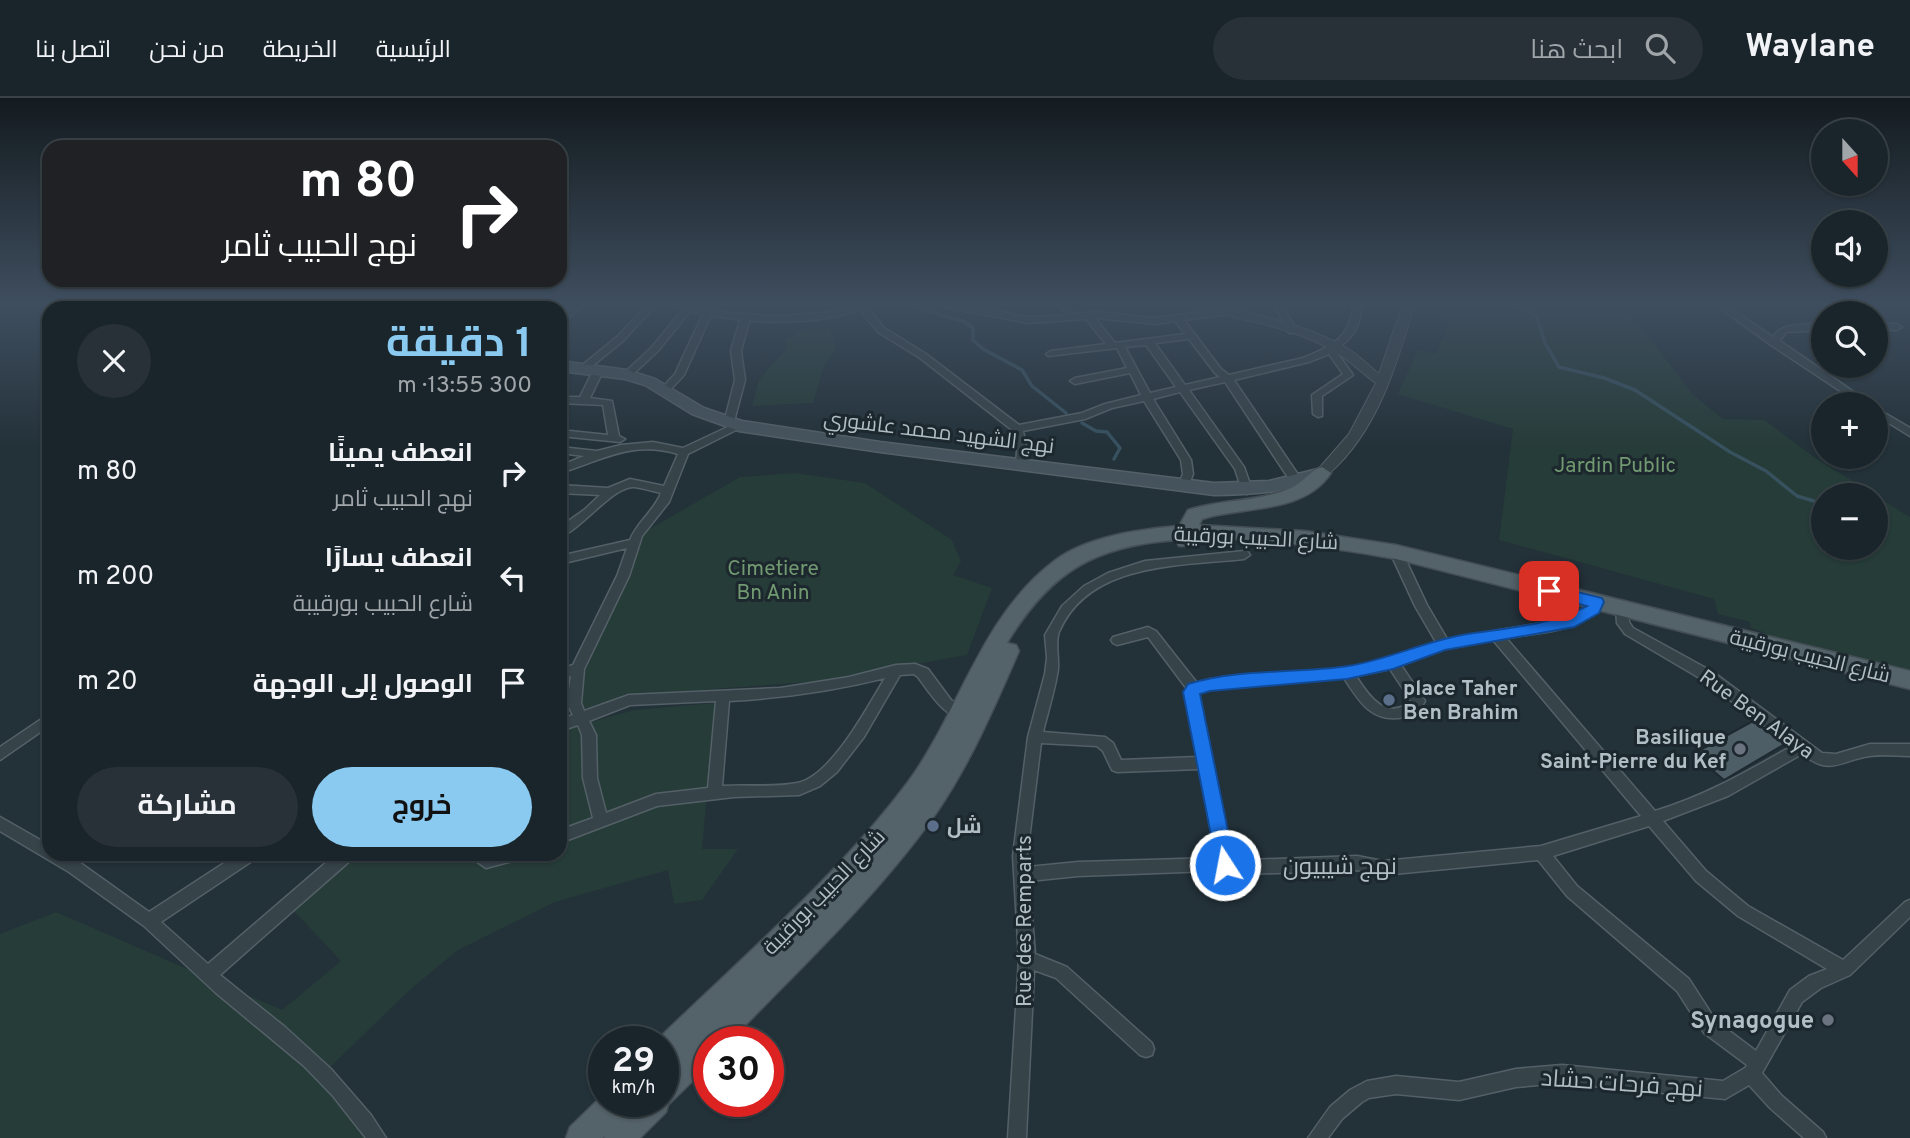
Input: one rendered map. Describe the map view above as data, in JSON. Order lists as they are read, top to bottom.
{
  "streets": {
    "main road": ["نهج الشهيد محمد عاشوري", "شارع الحبيب بورقيبة"],
    "street": [
      "Rue Ben Alaya",
      "نهج شيبيون",
      "Rue des Remparts",
      "نهج فرحات حشاد"
    ]
  },
  "crossings": [
    ["شارع الحبيب بورقيبة", "Rue Ben Alaya"],
    ["Rue Ben Alaya", "نهج شيبيون"],
    ["نهج شيبيون", "Rue des Remparts"]
  ],
  "parks": ["Jardin Public", "Cimetiere Bn Anin"],
  "places": [
    "place Taher Ben Brahim",
    "Basilique Saint-Pierre du Kef",
    "شل",
    "Synagogue"
  ],
  "north": "bottom",
  "page": {
    "header": "Waylane",
    "search": "ابحث هنا",
    "nav": [
      "الرئيسية",
      "الخريطة",
      "من نحن",
      "اتصل بنا"
    ],
    "map_buttons": ["+", "−"],
    "turn": ["80 m", "نهج الحبيب ثامر"],
    "heading": ["1 دقيقة", "300 m · 13:55"],
    "list": [
      {
        "name": "انعطف يمينًا",
        "note": "نهج الحبيب ثامر",
        "value": "80 m"
      },
      {
        "name": "انعطف يسارًا",
        "note": "شارع الحبيب بورقيبة",
        "value": "200 m"
      },
      {
        "name": "الوصول إلى الوجهة",
        "value": "20 m"
      }
    ],
    "buttons": ["خروج", "مشاركة"],
    "speed": "29 km/h",
    "limit": "30"
  }
}
